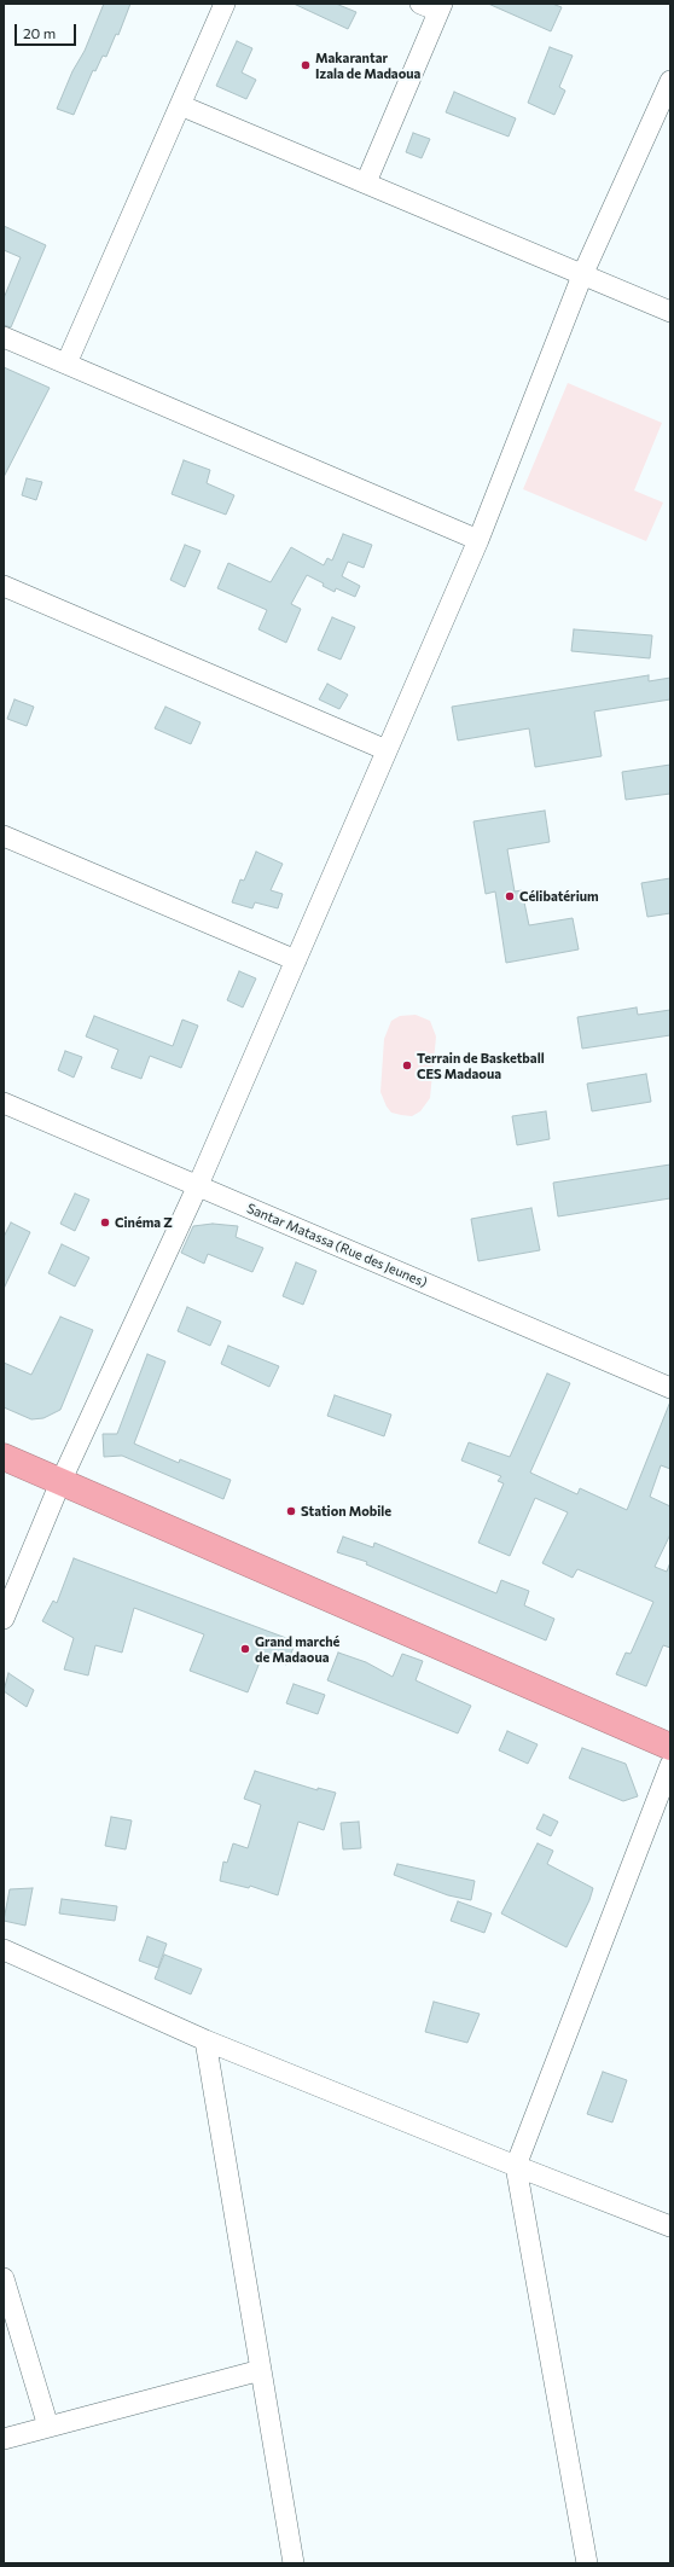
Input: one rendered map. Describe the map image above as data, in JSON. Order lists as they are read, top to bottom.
{
  "streets": {
    "street": ["Santar Matassa (Rue des Jeunes)"]
  },
  "places": [
    "Makarantar Izala de Madaoua",
    "Célibatérium",
    "Terrain de Basketball CES Madaoua",
    "Cinéma Z",
    "Station Mobile",
    "Grand marché de Madaoua"
  ],
  "scale_bar": "20 m"
}
